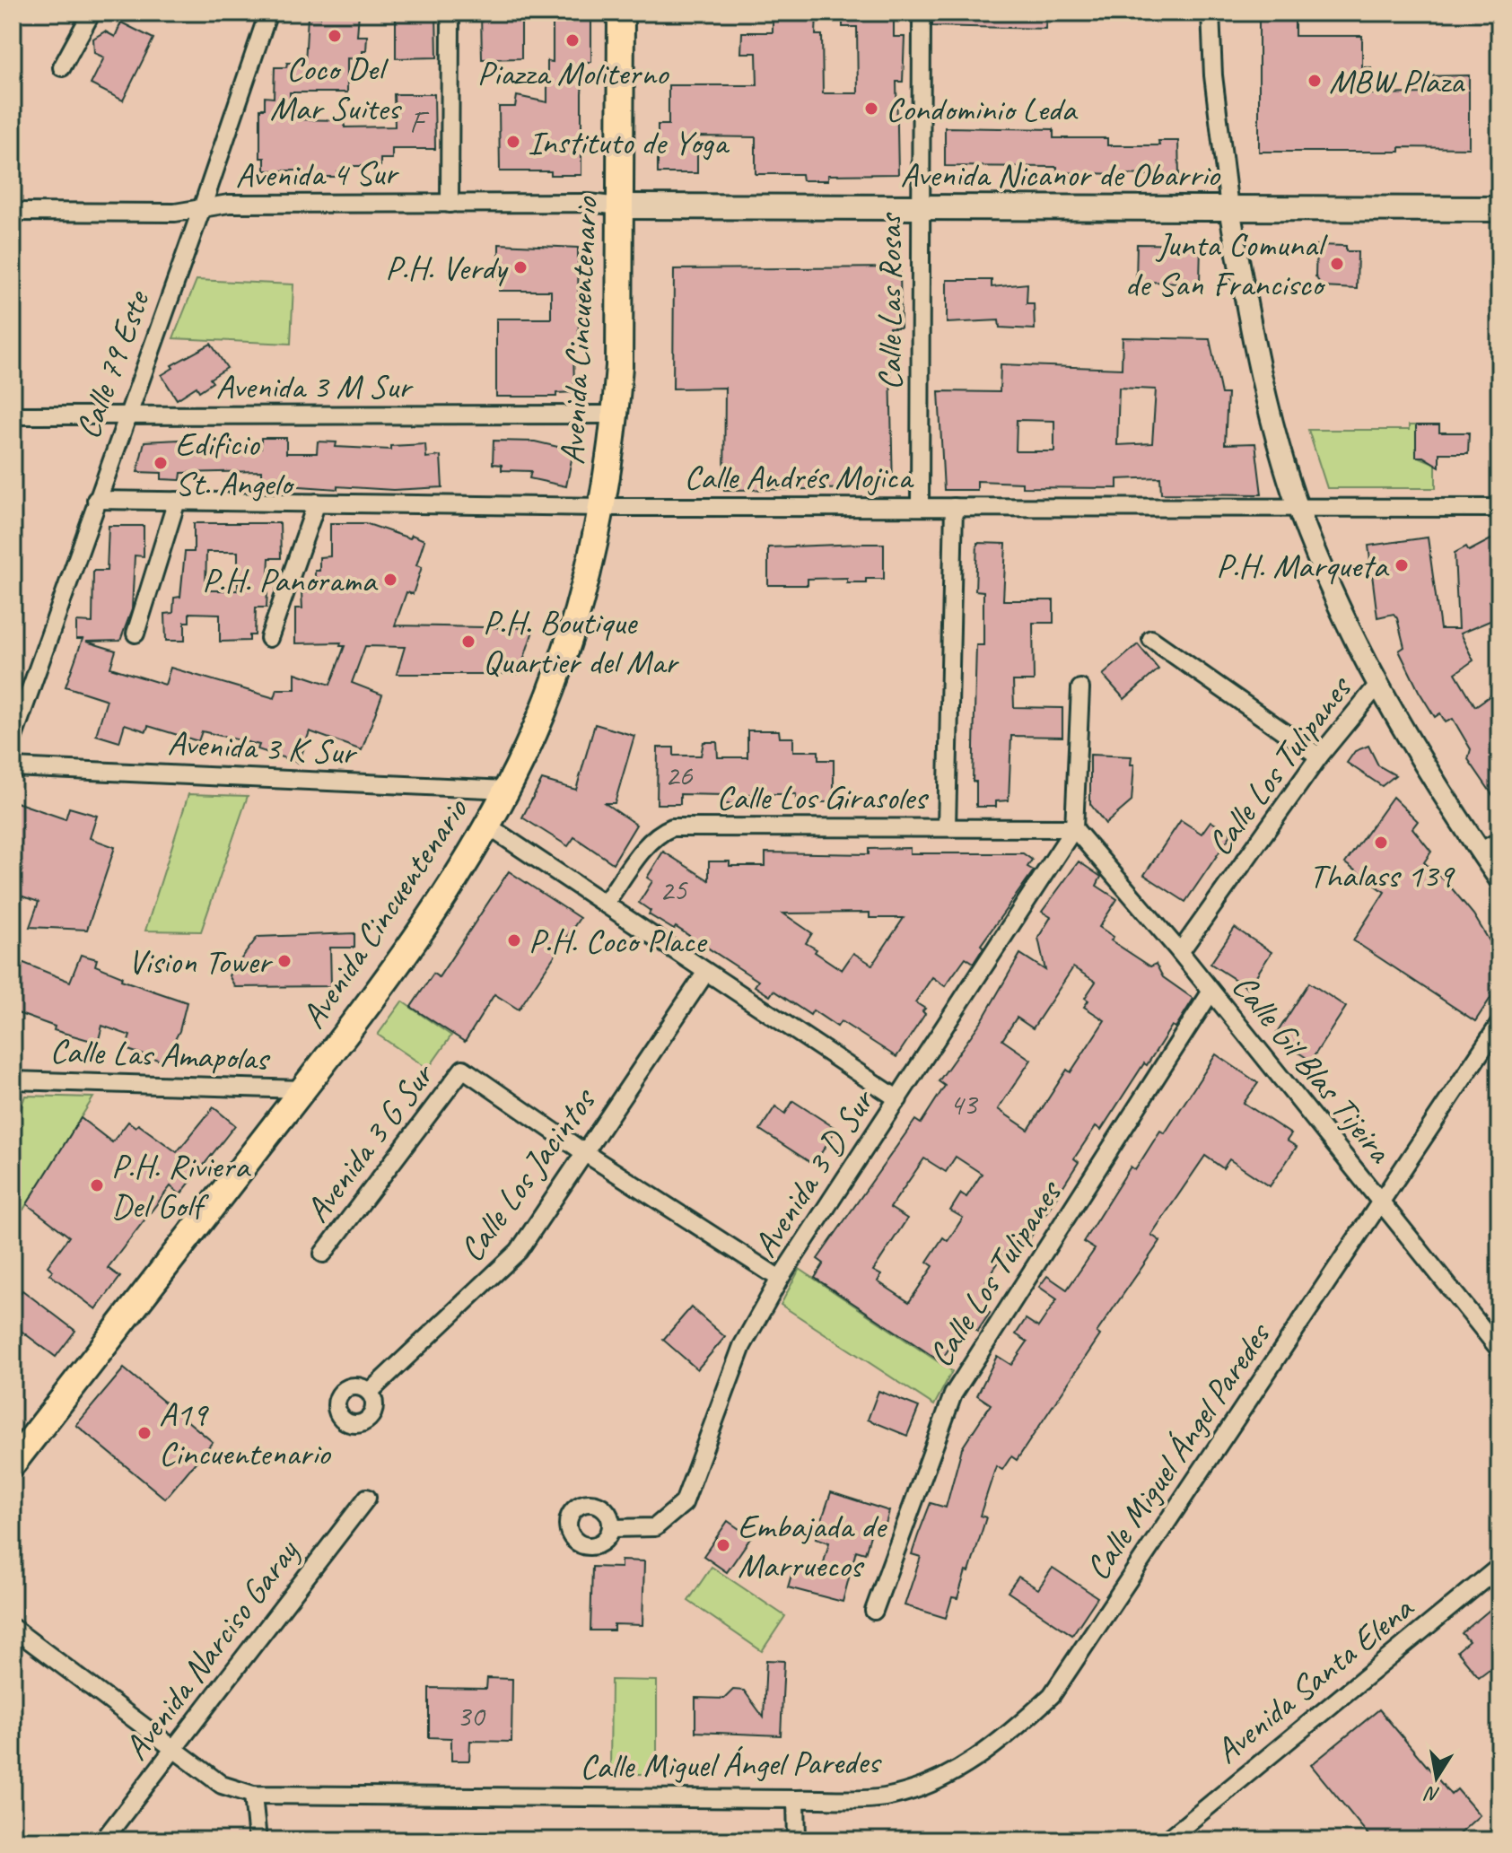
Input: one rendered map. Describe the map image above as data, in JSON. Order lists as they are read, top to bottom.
{
  "streets": {
    "main road": ["Avenida Nicanor de Obarrio", "Avenida Cincuentenario"],
    "street": [
      "Avenida 4 Sur",
      "Calle Las Rosas",
      "Calle 79 Este",
      "Avenida 3 M Sur",
      "Calle Andrés Mojica",
      "Avenida 3 K Sur",
      "Calle Los Tulipanes",
      "Calle Los Girasoles",
      "Calle Las Amapolas",
      "Calle Gil Blas Tijeira",
      "Avenida 3 G Sur",
      "Avenida 3 D Sur",
      "Calle Los Jacintos",
      "Calle Miguel Ángel Paredes",
      "Avenida Narciso Garay",
      "Avenida Santa Elena"
    ]
  },
  "crossings": [
    ["Avenida 4 Sur", "Avenida Nicanor de Obarrio"],
    ["Avenida 4 Sur", "Avenida Cincuentenario"],
    ["Avenida 4 Sur", "Calle 79 Este"],
    ["Avenida Nicanor de Obarrio", "Calle Las Rosas"],
    ["Avenida Nicanor de Obarrio", "Avenida Cincuentenario"],
    ["Calle Las Rosas", "Calle Andrés Mojica"],
    ["Avenida Cincuentenario", "Avenida 3 M Sur"],
    ["Avenida Cincuentenario", "Calle Andrés Mojica"],
    ["Avenida Cincuentenario", "Avenida 3 K Sur"],
    ["Avenida Cincuentenario", "Calle Las Amapolas"],
    ["Calle 79 Este", "Avenida 3 M Sur"],
    ["Calle 79 Este", "Calle Andrés Mojica"],
    ["Calle Los Tulipanes", "Calle Gil Blas Tijeira"],
    ["Calle Los Girasoles", "Calle Gil Blas Tijeira"],
    ["Calle Los Girasoles", "Avenida 3 D Sur"],
    ["Calle Gil Blas Tijeira", "Avenida 3 D Sur"],
    ["Calle Gil Blas Tijeira", "Calle Miguel Ángel Paredes"],
    ["Avenida 3 G Sur", "Calle Los Jacintos"],
    ["Calle Miguel Ángel Paredes", "Avenida Narciso Garay"]
  ],
  "places": [
    "Coco Del Mar Suites",
    "Piazza Moliterno",
    "MBW Plaza",
    "Condominio Leda",
    "Instituto de Yoga",
    "Junta Comunal de San Francisco",
    "P.H. Verdy",
    "Edificio St. Angelo",
    "P.H. Marqueta",
    "P.H. Panorama",
    "P.H. Boutique Quartier del Mar",
    "Thalass 139",
    "P.H. Coco Place",
    "Vision Tower",
    "P.H. Riviera Del Golf",
    "A19 Cincuentenario",
    "Embajada de Marruecos"
  ],
  "house_numbers": [
    "F",
    "26",
    "25",
    "43",
    "30"
  ],
  "north": "bottom"
}
